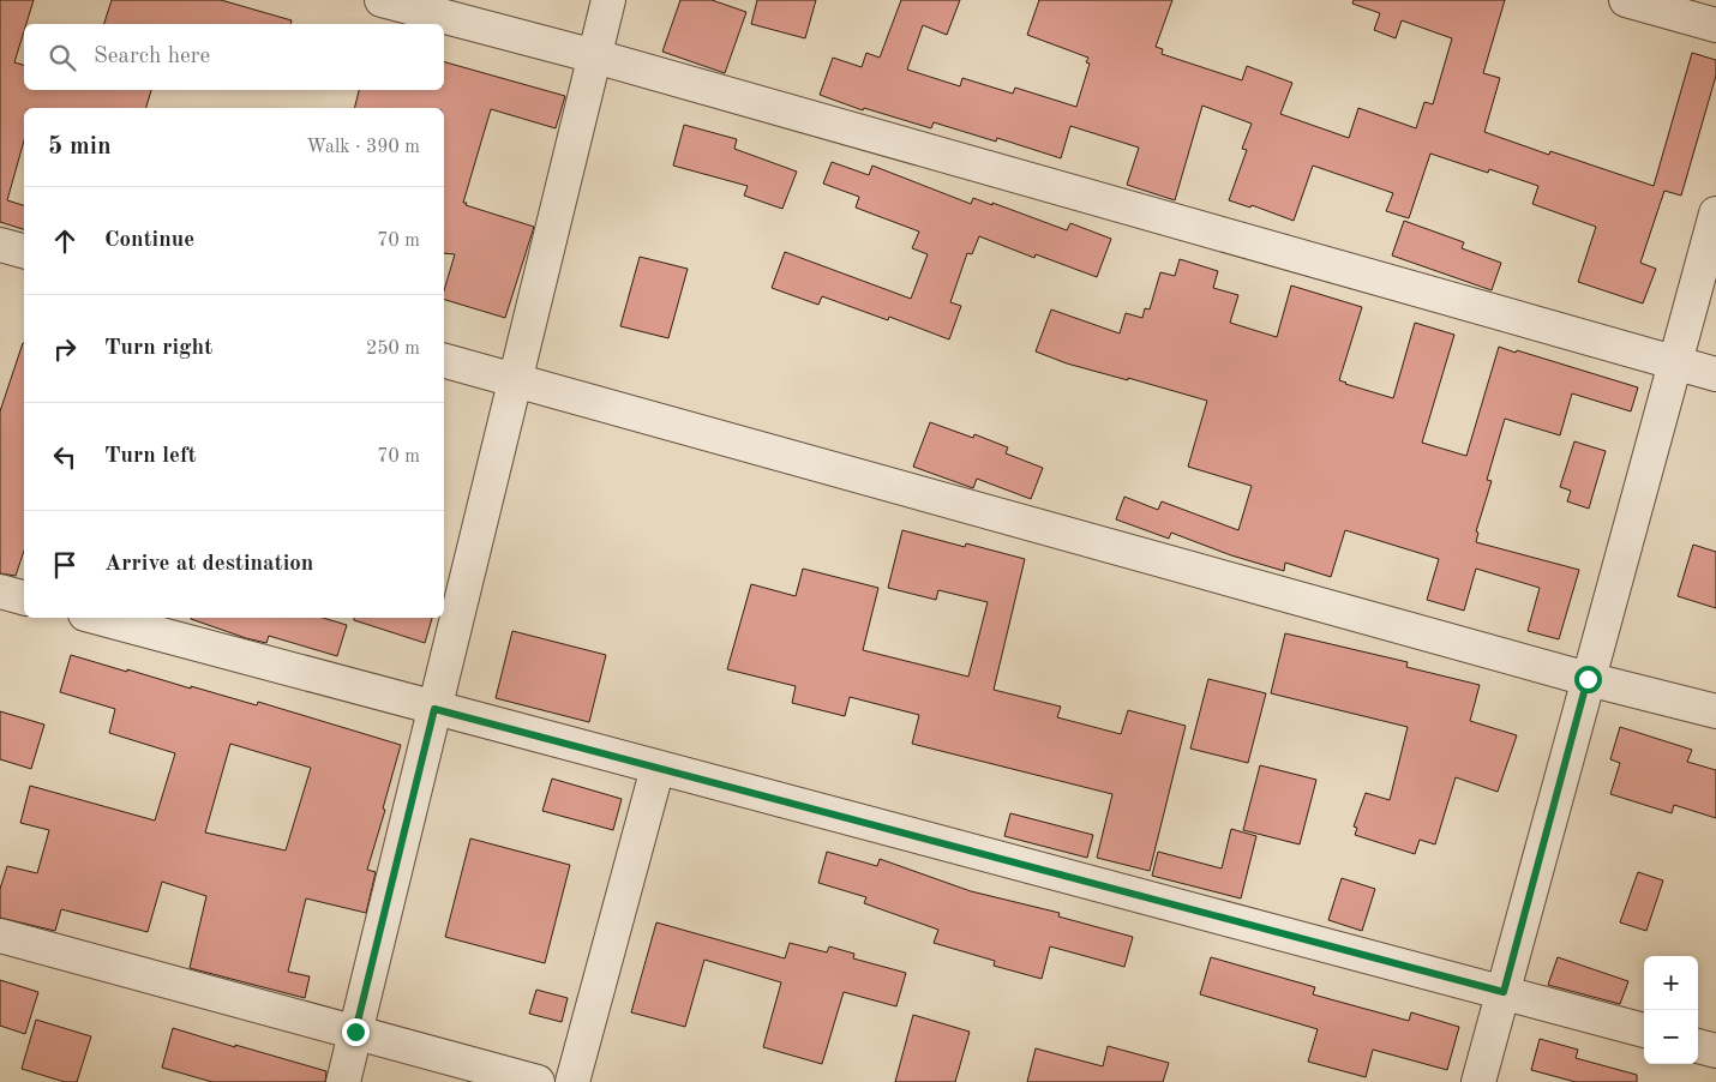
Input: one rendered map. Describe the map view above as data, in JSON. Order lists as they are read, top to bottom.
{
  "page": {
    "search": "Search here",
    "heading": ["5 min", "Walk · 390 m"],
    "list": [
      ["Continue", "70 m"],
      ["Turn right", "250 m"],
      ["Turn left", "70 m"],
      "Arrive at destination"
    ],
    "map_buttons": ["+", "−"]
  }
}
